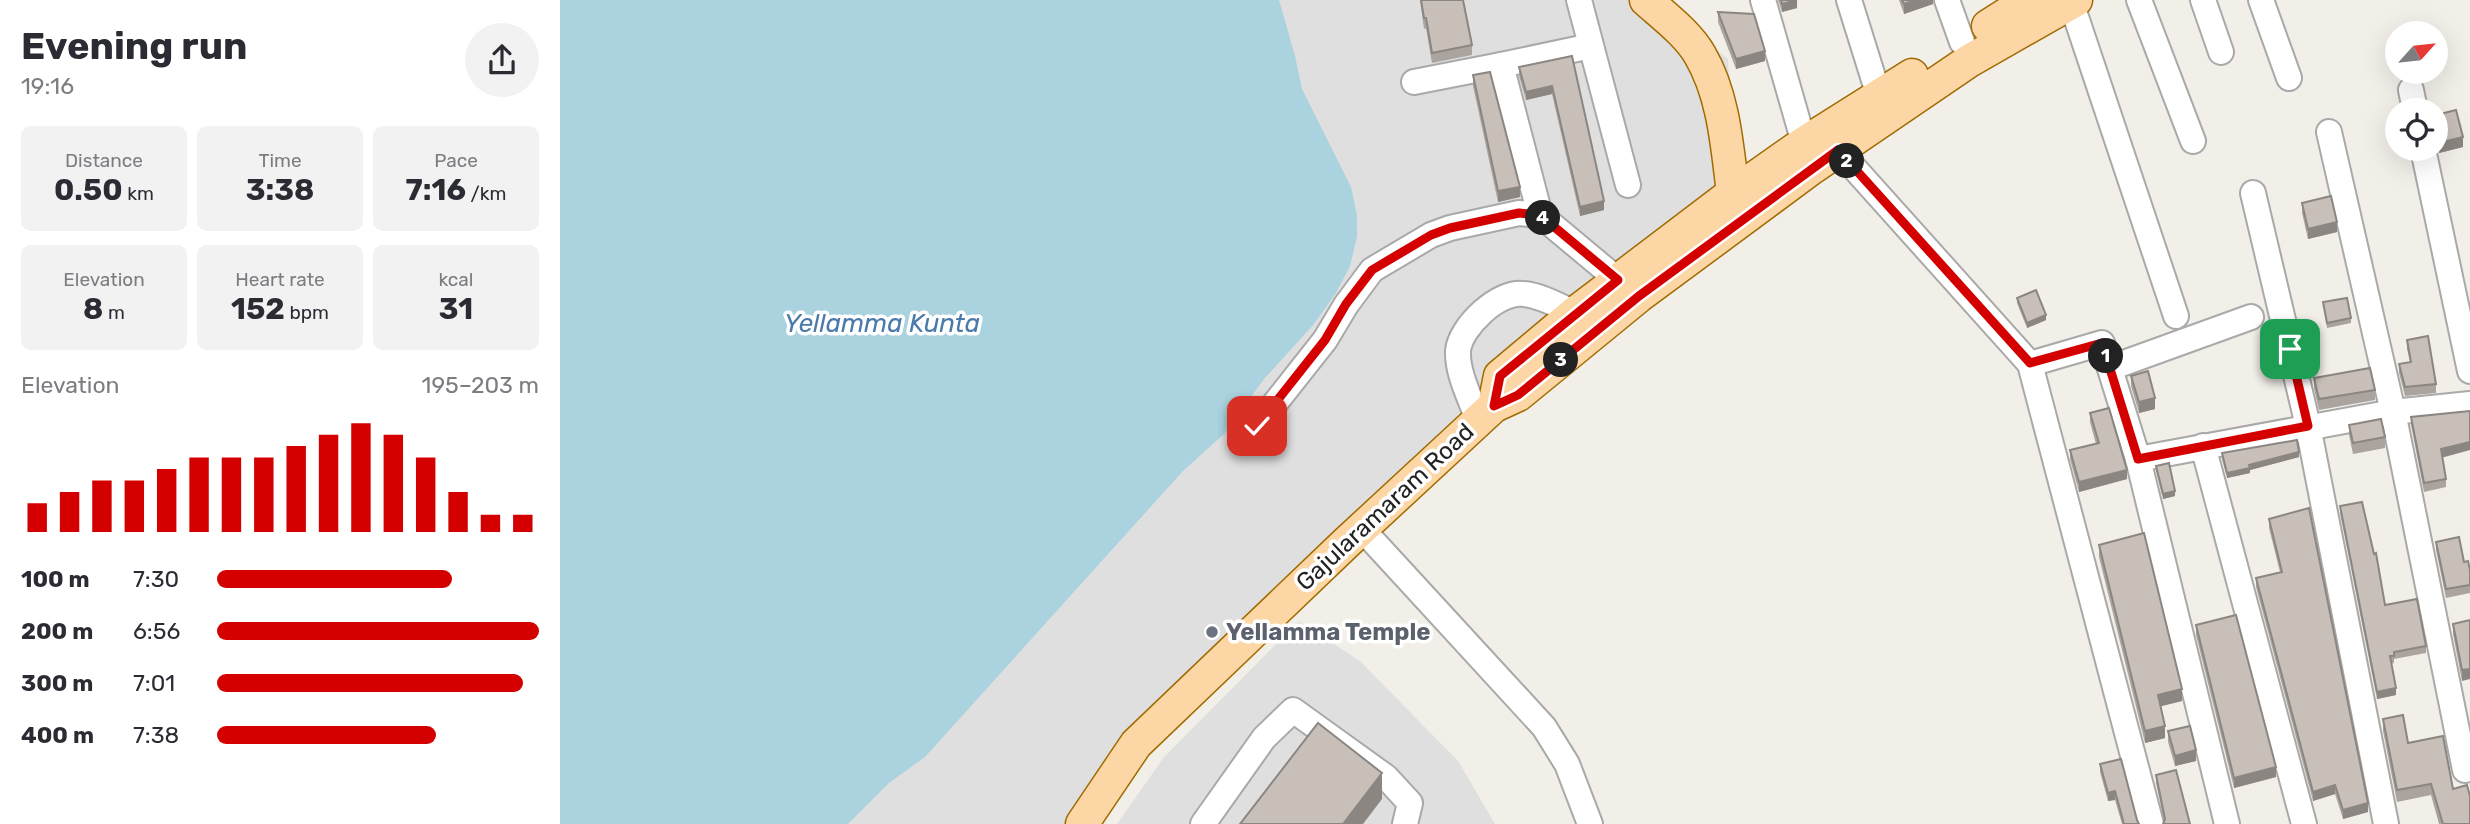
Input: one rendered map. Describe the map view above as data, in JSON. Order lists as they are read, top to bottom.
{
  "streets": {
    "main road": ["Gajularamaram Road"]
  },
  "water": ["Yellamma Kunta"],
  "places": ["Yellamma Temple"],
  "north": "top right",
  "page": {
    "heading": ["Evening run", "19:16"],
    "stats": [
      ["Distance", "0.50 km"],
      ["Time", "3:38"],
      ["Pace", "7:16 /km"],
      ["Elevation", "8 m"],
      ["Heart rate", "152 bpm"],
      ["kcal", "31"]
    ],
    "pins": [
      "2",
      "4",
      "1",
      "3"
    ],
    "chart": ["Elevation", "195–203 m"],
    "list": [
      {
        "name": "100 m",
        "note": "7:30"
      },
      {
        "name": "200 m",
        "note": "6:56"
      },
      {
        "name": "300 m",
        "note": "7:01"
      },
      {
        "name": "400 m",
        "note": "7:38"
      }
    ]
  }
}
